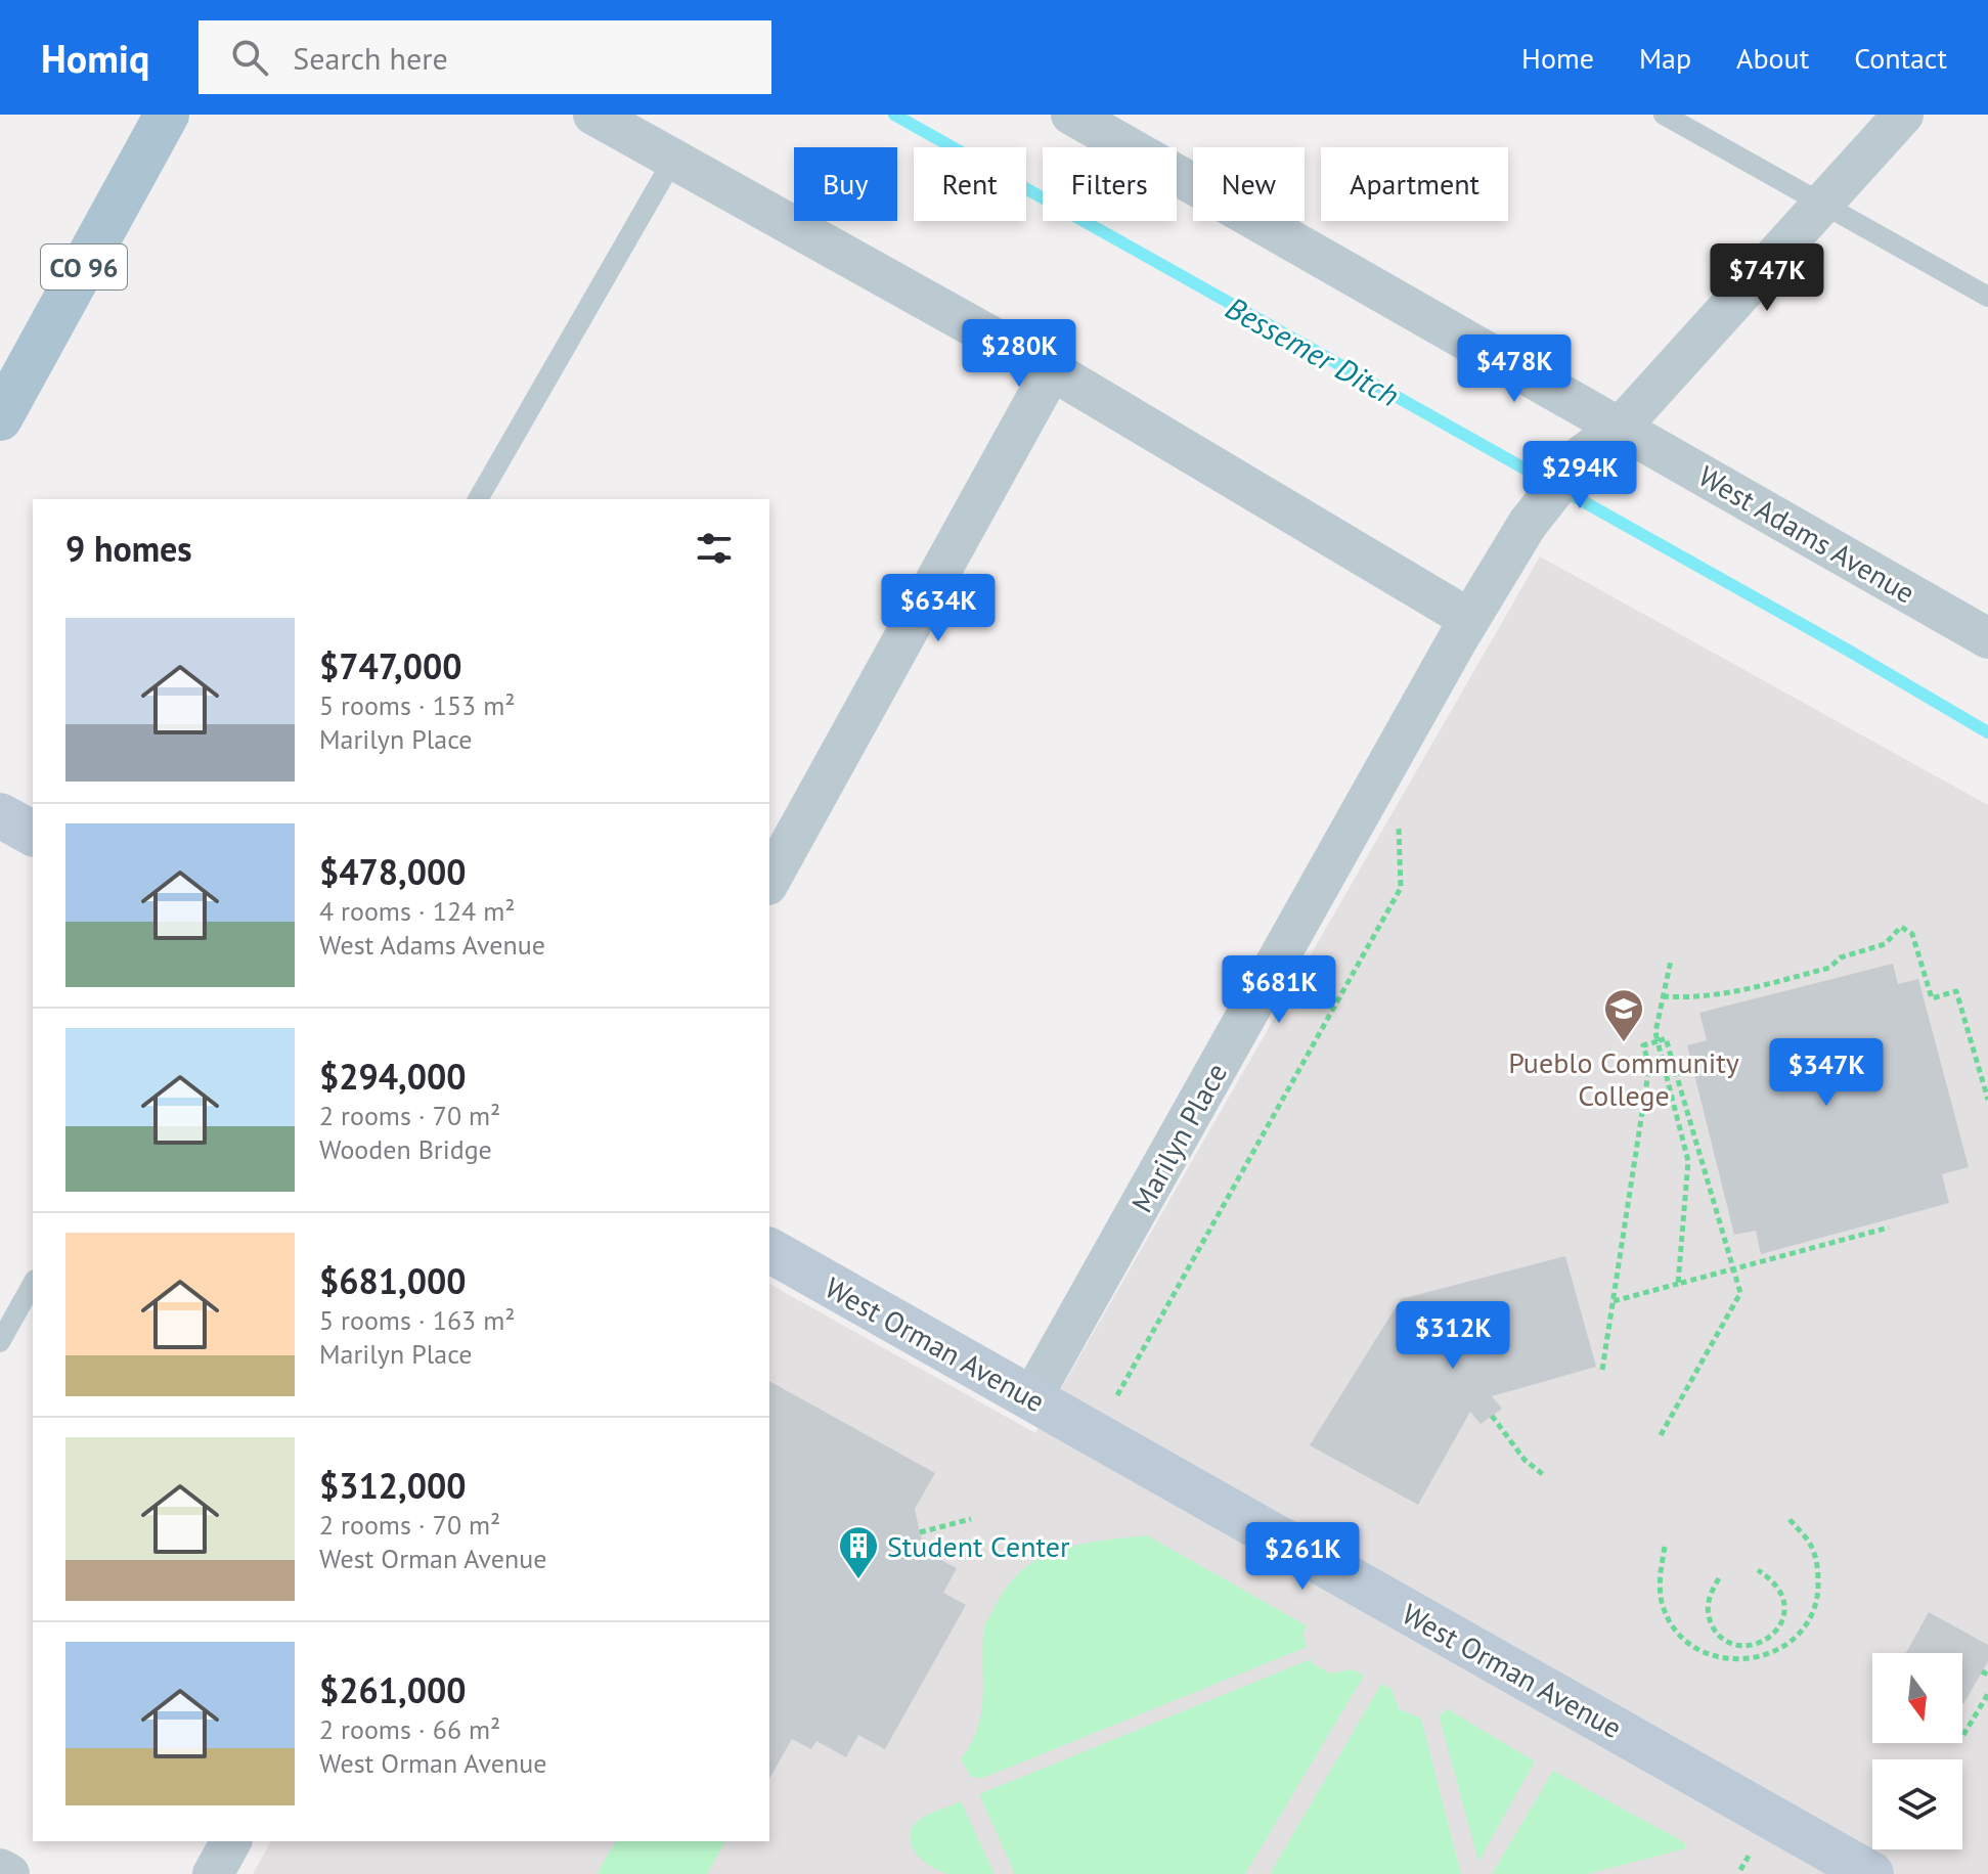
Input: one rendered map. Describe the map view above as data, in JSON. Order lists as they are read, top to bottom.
{
  "streets": {
    "main road": ["CO 96"],
    "street": ["West Adams Avenue", "Marilyn Place", "West Orman Avenue"]
  },
  "crossings": [
    ["West Adams Avenue", "Marilyn Place"],
    ["Marilyn Place", "West Orman Avenue"]
  ],
  "water": ["Bessemer Ditch"],
  "places": {
    "school or university": ["Pueblo Community College"],
    "building": ["Student Center"]
  },
  "north": "bottom",
  "page": {
    "header": "Homiq",
    "search": "Search here",
    "nav": [
      "Home",
      "Map",
      "About",
      "Contact"
    ],
    "chip": [
      "Buy",
      "Rent",
      "Filters",
      "New",
      "Apartment"
    ],
    "price": [
      "$747K",
      "$280K",
      "$478K",
      "$294K",
      "$634K",
      "$681K",
      "$347K",
      "$312K",
      "$261K"
    ],
    "heading": "9 homes",
    "list": [
      {
        "name": "$747,000",
        "note": "5 rooms · 153 m² · Marilyn Place"
      },
      {
        "name": "$478,000",
        "note": "4 rooms · 124 m² · West Adams Avenue"
      },
      {
        "name": "$294,000",
        "note": "2 rooms · 70 m² · Wooden Bridge"
      },
      {
        "name": "$681,000",
        "note": "5 rooms · 163 m² · Marilyn Place"
      },
      {
        "name": "$312,000",
        "note": "2 rooms · 70 m² · West Orman Avenue"
      },
      {
        "name": "$261,000",
        "note": "2 rooms · 66 m² · West Orman Avenue"
      }
    ]
  }
}
